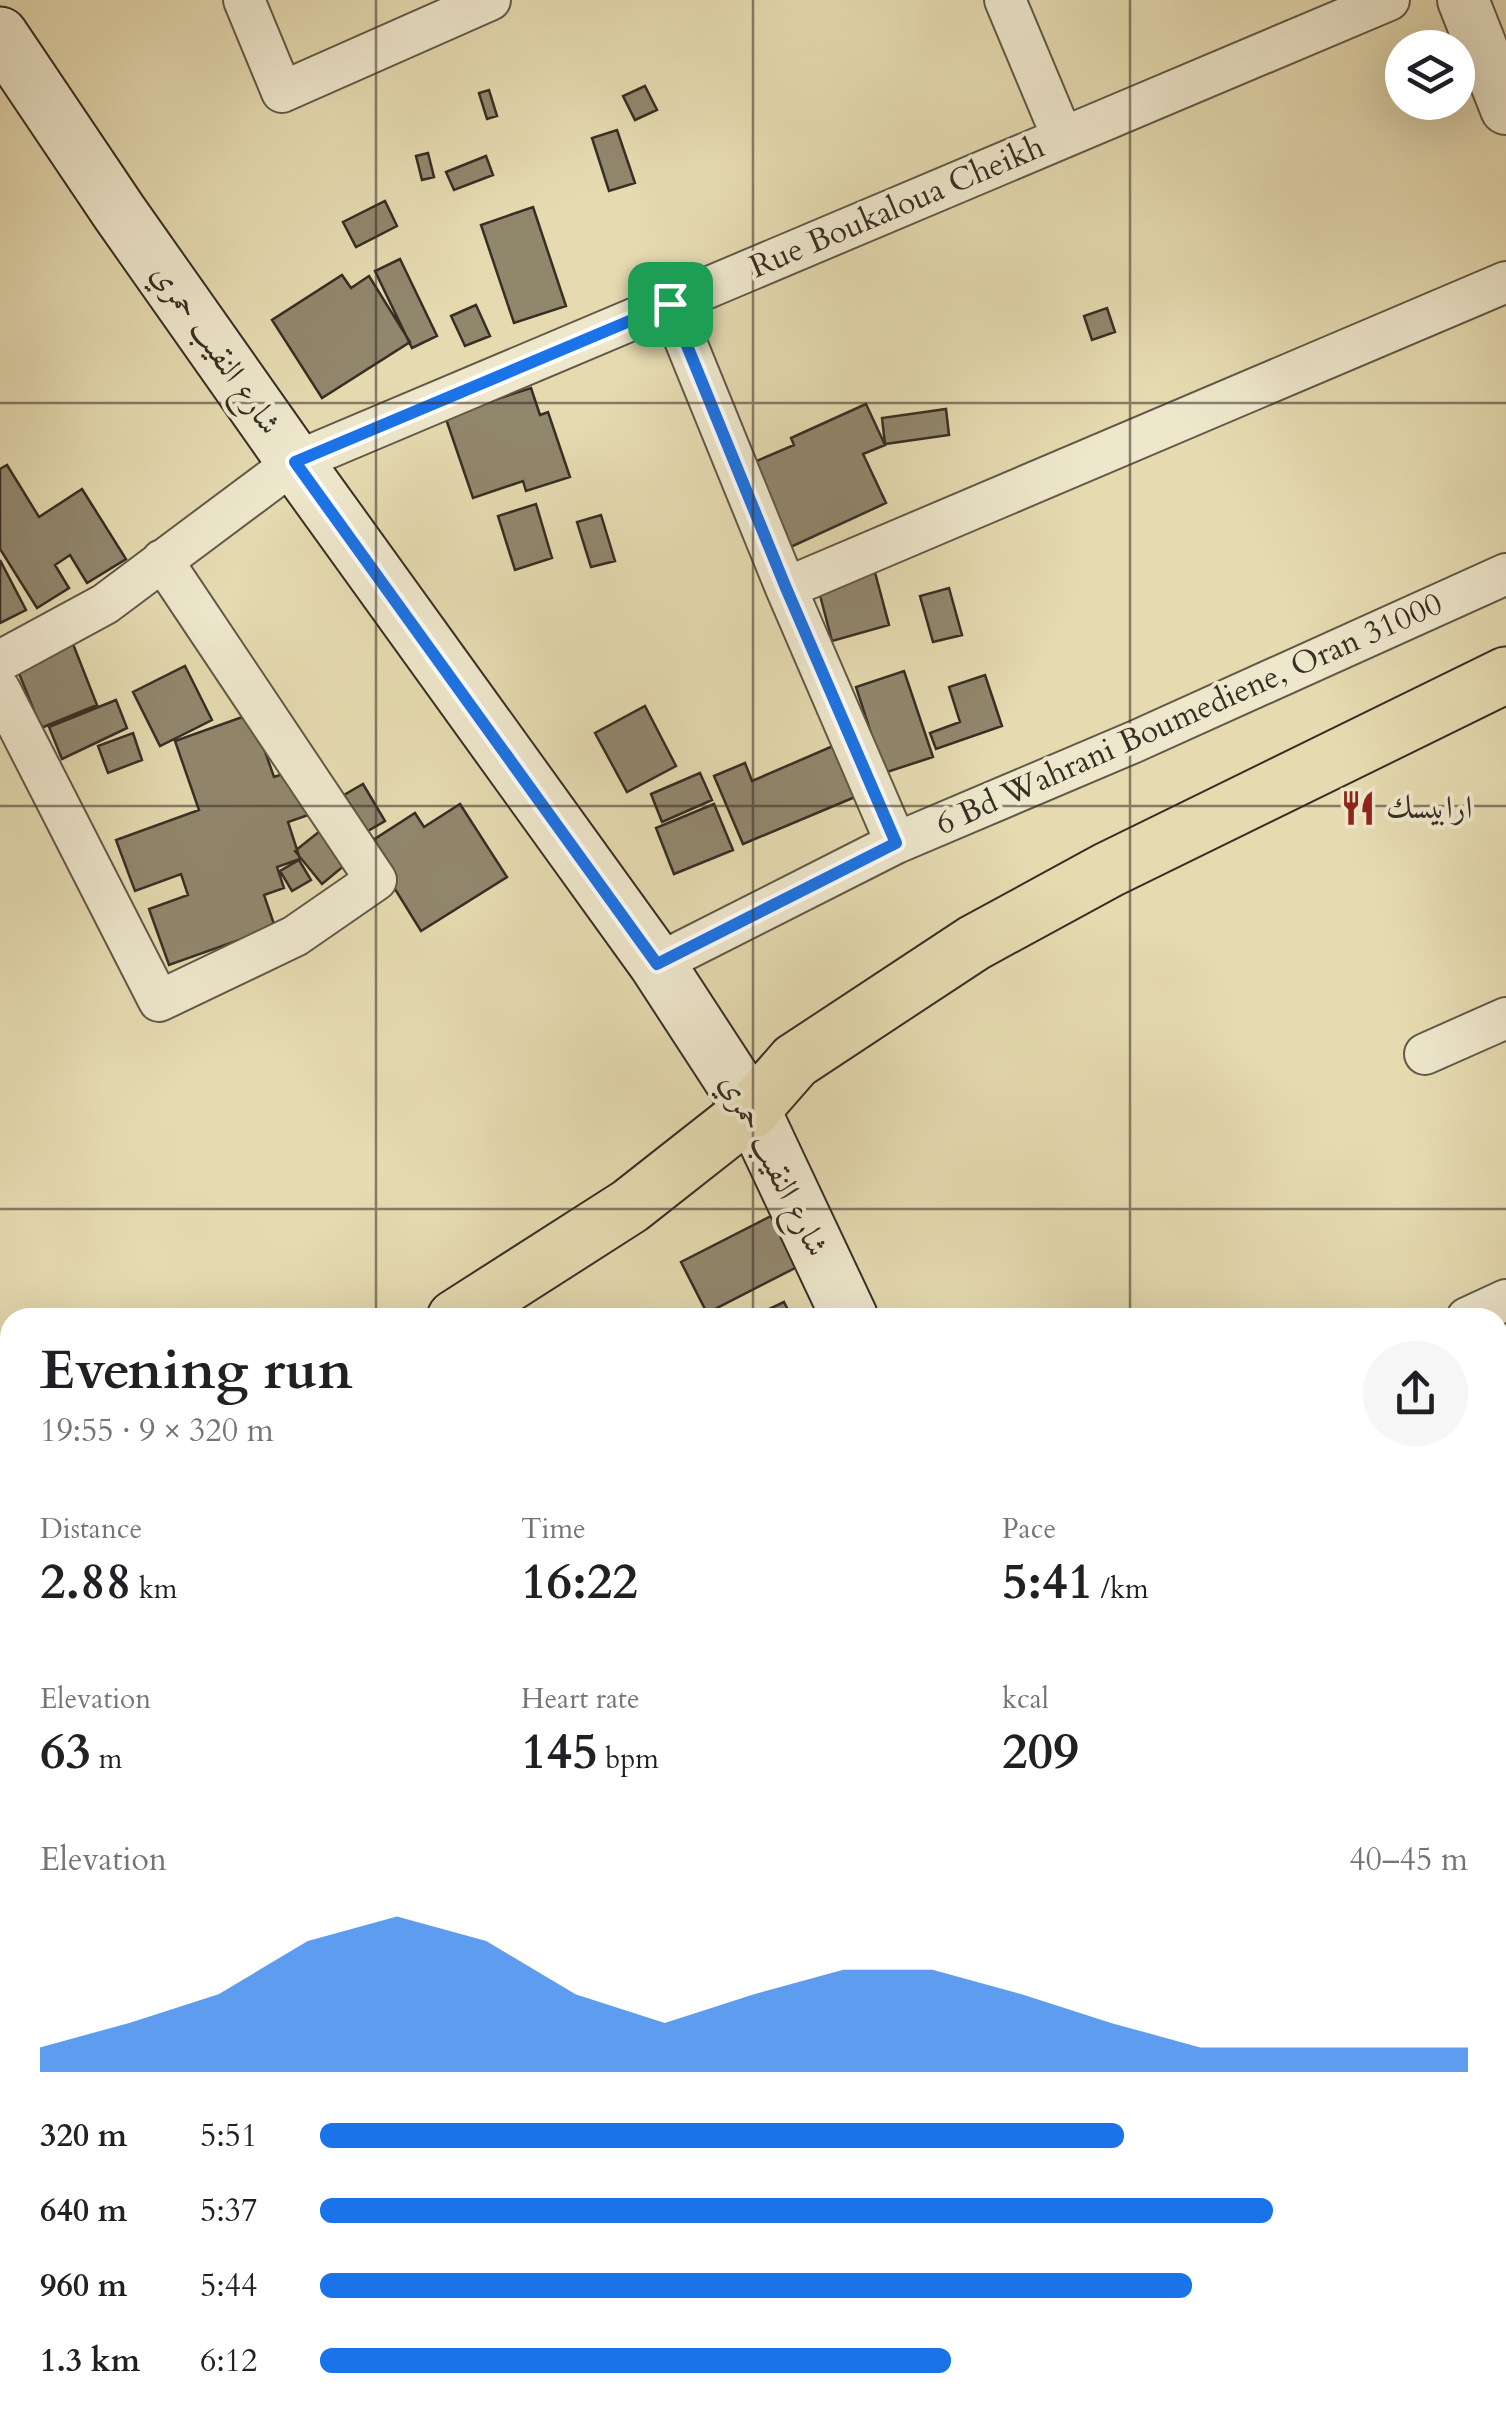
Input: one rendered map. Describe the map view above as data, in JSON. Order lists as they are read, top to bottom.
{
  "streets": {
    "main road": ["شارع النقيب حمري"],
    "street": ["Rue Boukaloua Cheikh", "6 Bd Wahrani Boumediene, Oran 31000"]
  },
  "crossings": [
    ["Rue Boukaloua Cheikh", "شارع النقيب حمري"],
    ["شارع النقيب حمري", "6 Bd Wahrani Boumediene, Oran 31000"]
  ],
  "places": {
    "restaurant": ["ارابيسك"]
  },
  "page": {
    "heading": ["Evening run", "19:55 · 9 × 320 m"],
    "stats": [
      ["Distance", "2.88 km"],
      ["Time", "16:22"],
      ["Pace", "5:41 /km"],
      ["Elevation", "63 m"],
      ["Heart rate", "145 bpm"],
      ["kcal", "209"]
    ],
    "chart": ["Elevation", "40–45 m"],
    "list": [
      {
        "name": "320 m",
        "note": "5:51"
      },
      {
        "name": "640 m",
        "note": "5:37"
      },
      {
        "name": "960 m",
        "note": "5:44"
      },
      {
        "name": "1.3 km",
        "note": "6:12"
      }
    ]
  }
}
